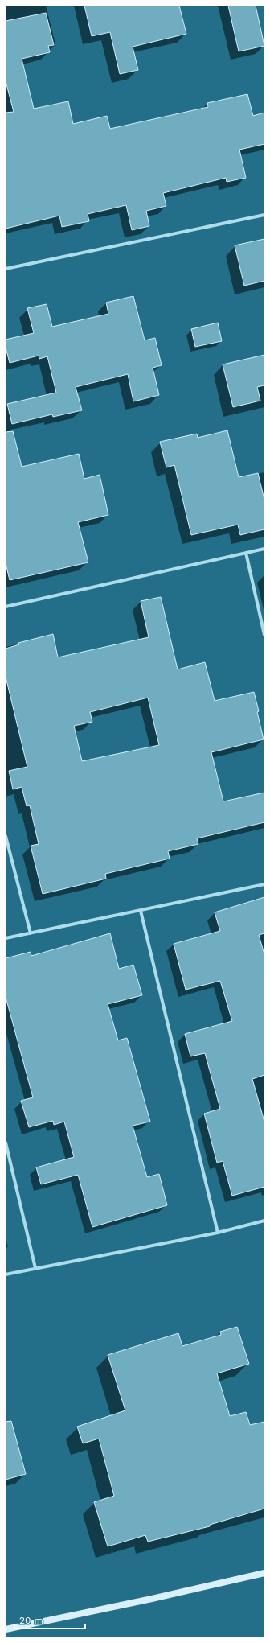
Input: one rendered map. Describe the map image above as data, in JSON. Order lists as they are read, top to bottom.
{
  "scale_bar": "20 m"
}
